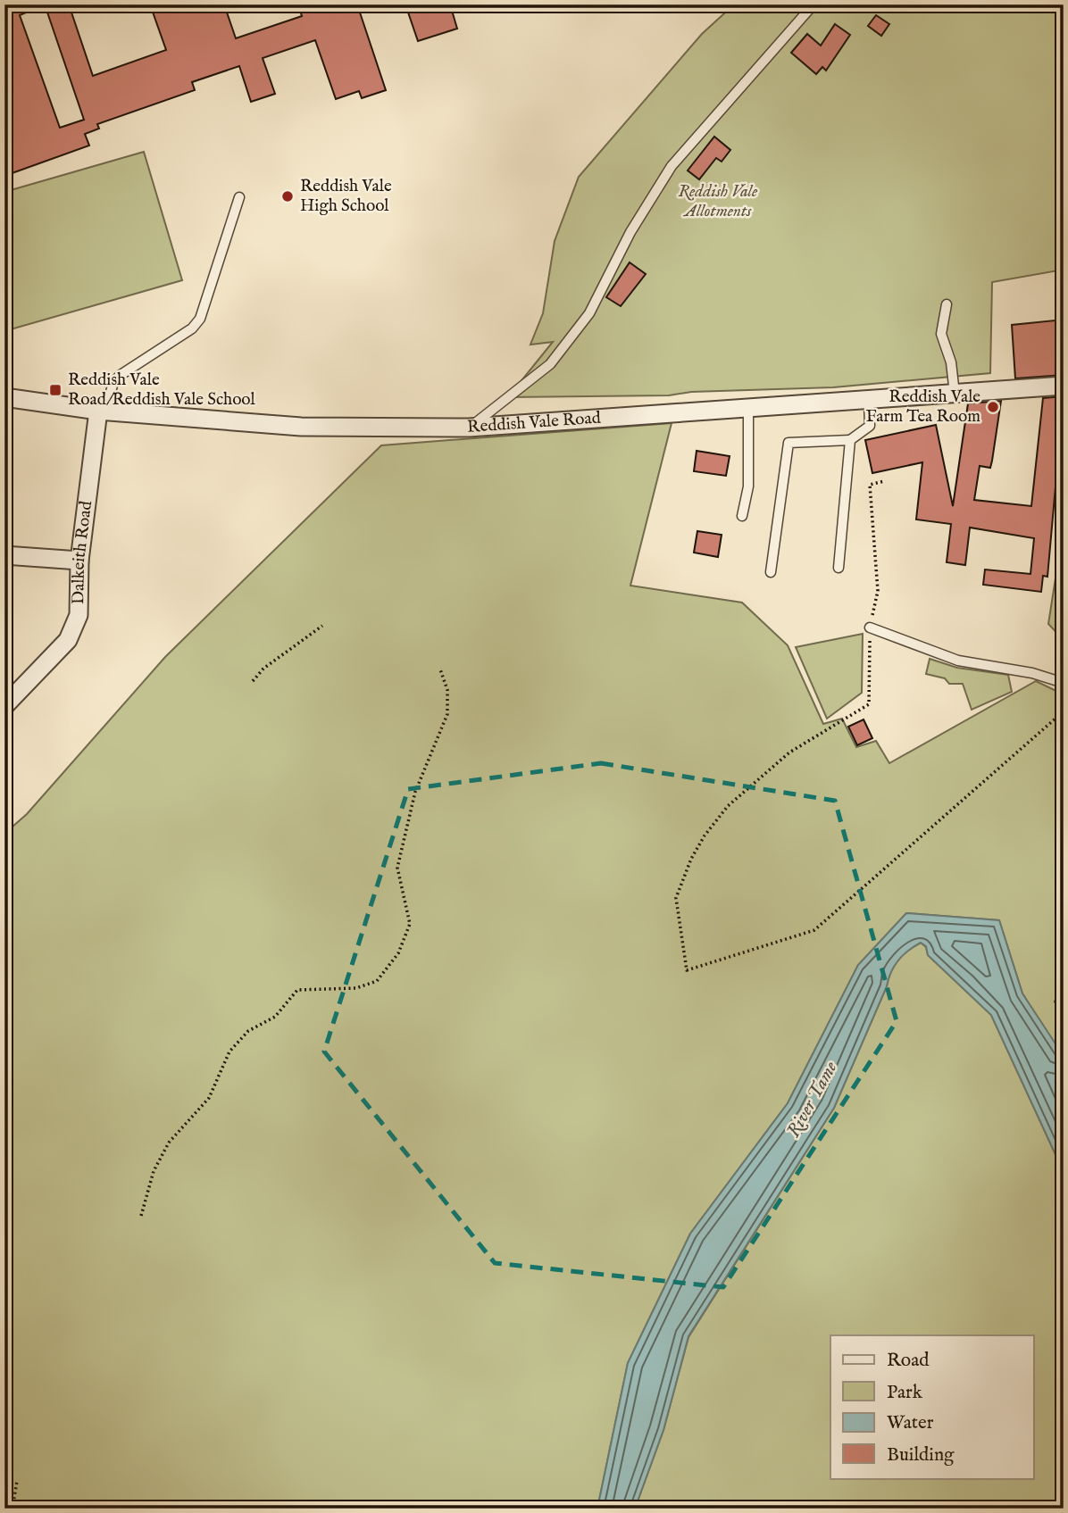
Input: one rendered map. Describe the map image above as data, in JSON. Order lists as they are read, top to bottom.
{
  "streets": {
    "street": ["Reddish Vale Road", "Dalkeith Road"]
  },
  "crossings": [
    ["Reddish Vale Road", "Dalkeith Road"]
  ],
  "water": ["River Tame"],
  "parks": ["Reddish Vale Allotments"],
  "places": {
    "other": ["Reddish Vale High School", "Reddish Vale Farm Tea Room"],
    "transit": ["Reddish Vale Road/Reddish Vale School"]
  },
  "legend": [
    "Road",
    "Park",
    "Water",
    "Building"
  ]
}
